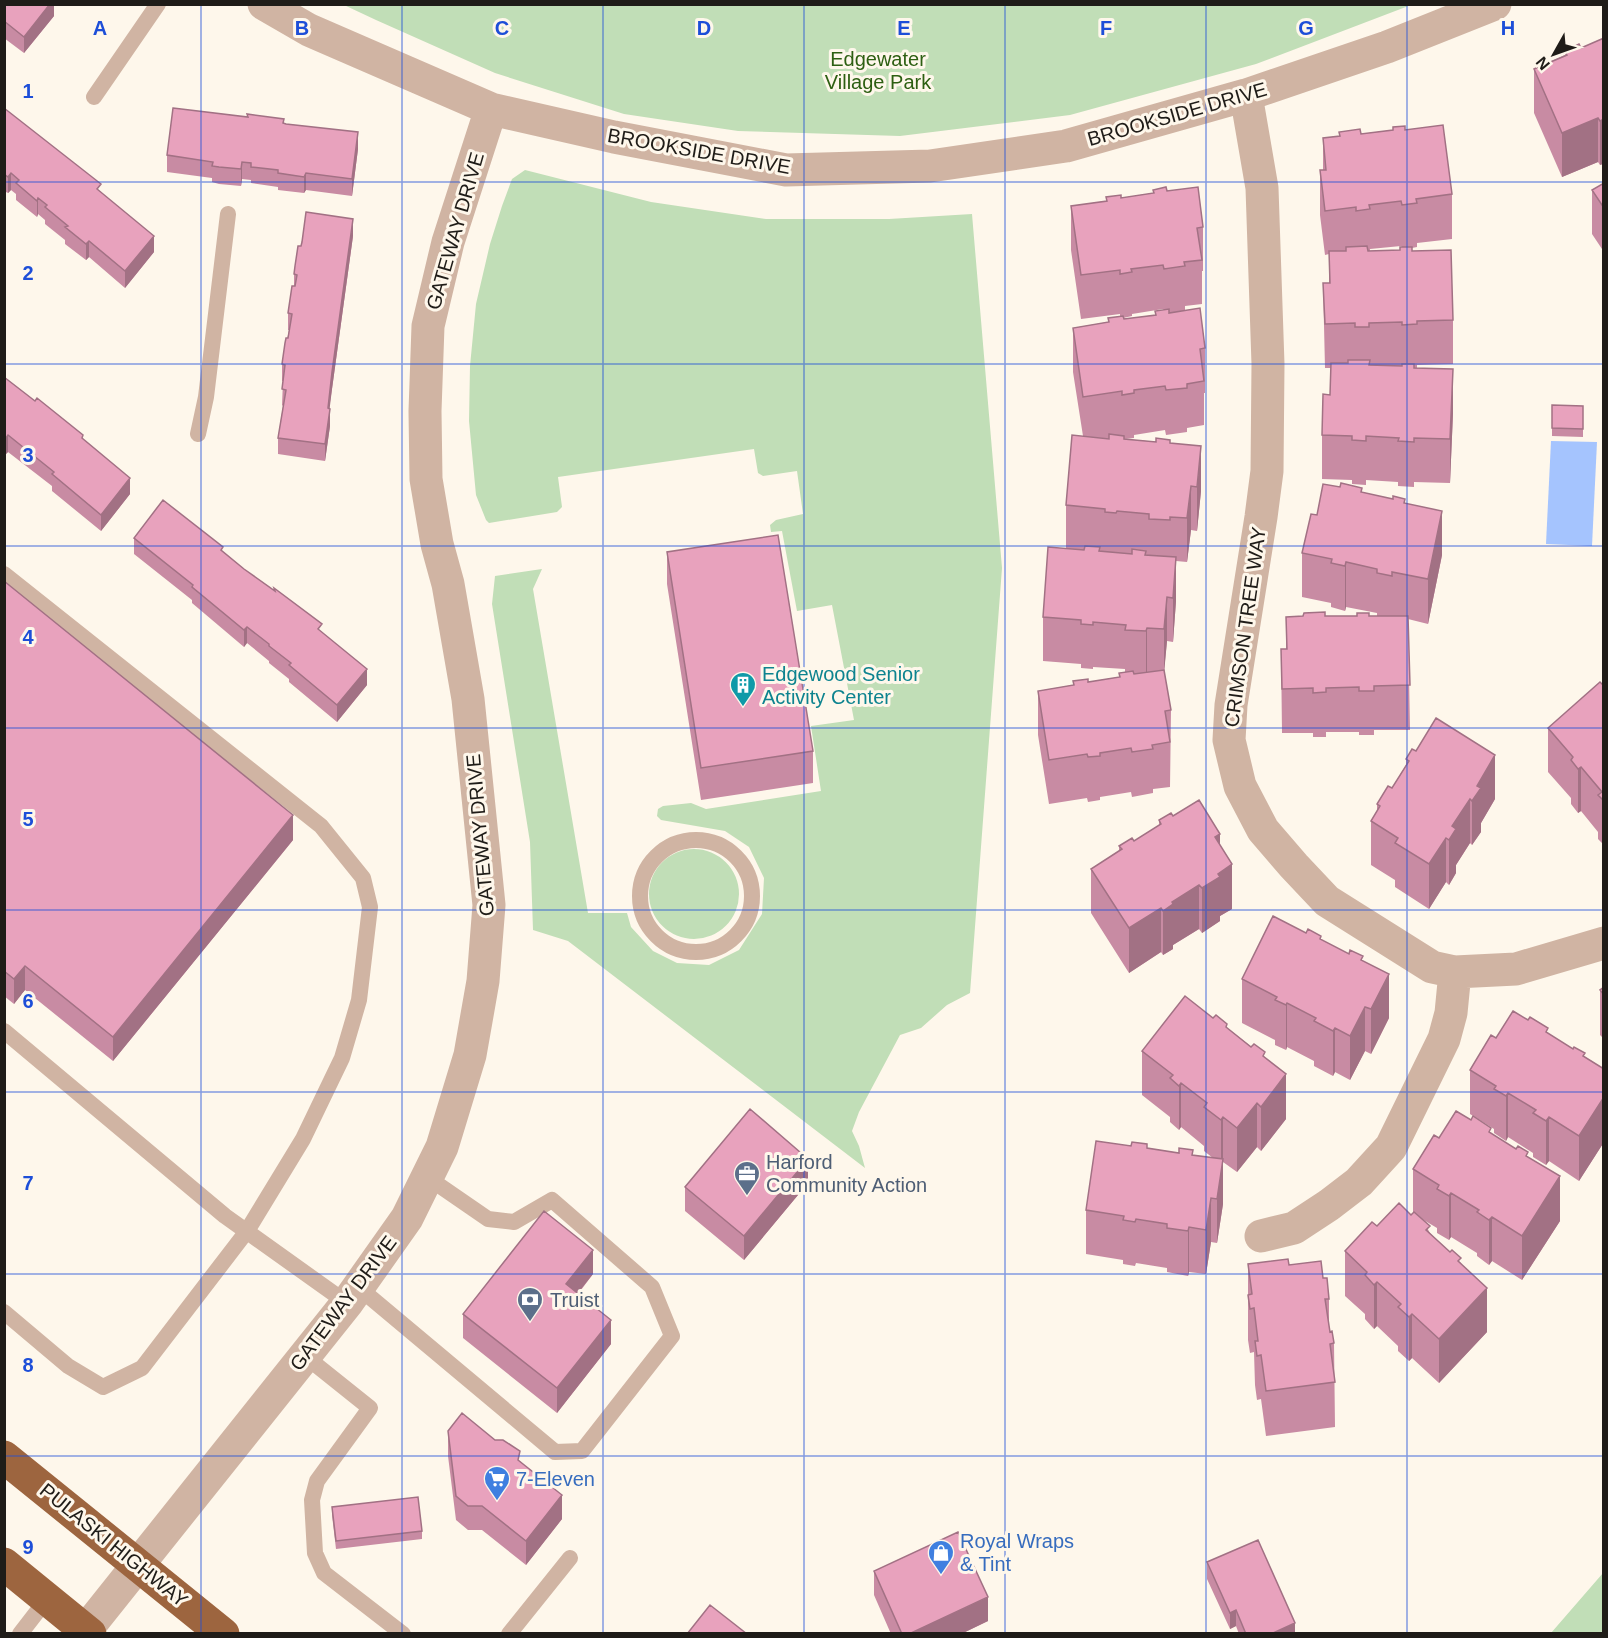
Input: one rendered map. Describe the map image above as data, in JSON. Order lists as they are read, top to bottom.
{
  "streets": {
    "highway": ["PULASKI HIGHWAY"],
    "street": ["BROOKSIDE DRIVE", "GATEWAY DRIVE", "CRIMSON TREE WAY"]
  },
  "crossings": [
    ["BROOKSIDE DRIVE", "GATEWAY DRIVE"],
    ["BROOKSIDE DRIVE", "CRIMSON TREE WAY"],
    ["GATEWAY DRIVE", "PULASKI HIGHWAY"]
  ],
  "parks": ["Edgewater Village Park"],
  "places": {
    "building": ["Edgewood Senior Activity Center"],
    "office": ["Harford Community Action"],
    "bank": ["Truist"],
    "supermarket": ["7-Eleven"],
    "shop": ["Royal Wraps & Tint"]
  },
  "north": "bottom left",
  "grid": {
    "columns": [
      "A",
      "B",
      "C",
      "D",
      "E",
      "F",
      "G",
      "H"
    ],
    "rows": [
      "1",
      "2",
      "3",
      "4",
      "5",
      "6",
      "7",
      "8",
      "9"
    ]
  }
}
